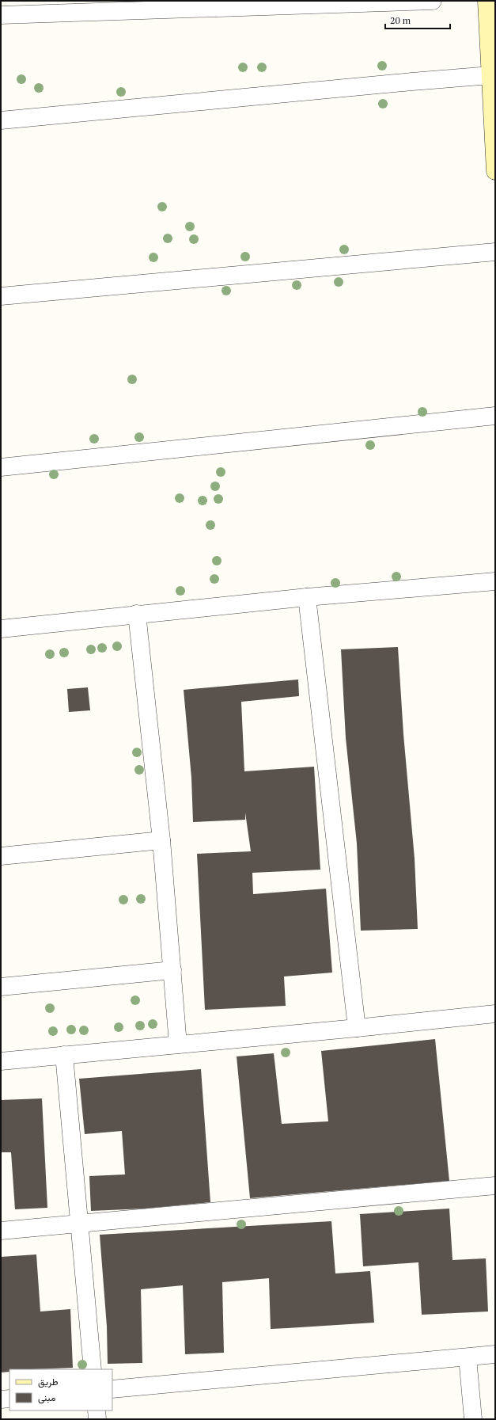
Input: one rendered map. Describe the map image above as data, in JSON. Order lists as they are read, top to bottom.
{
  "legend": ["طريق", "مبنى"],
  "scale_bar": "20 m"
}
